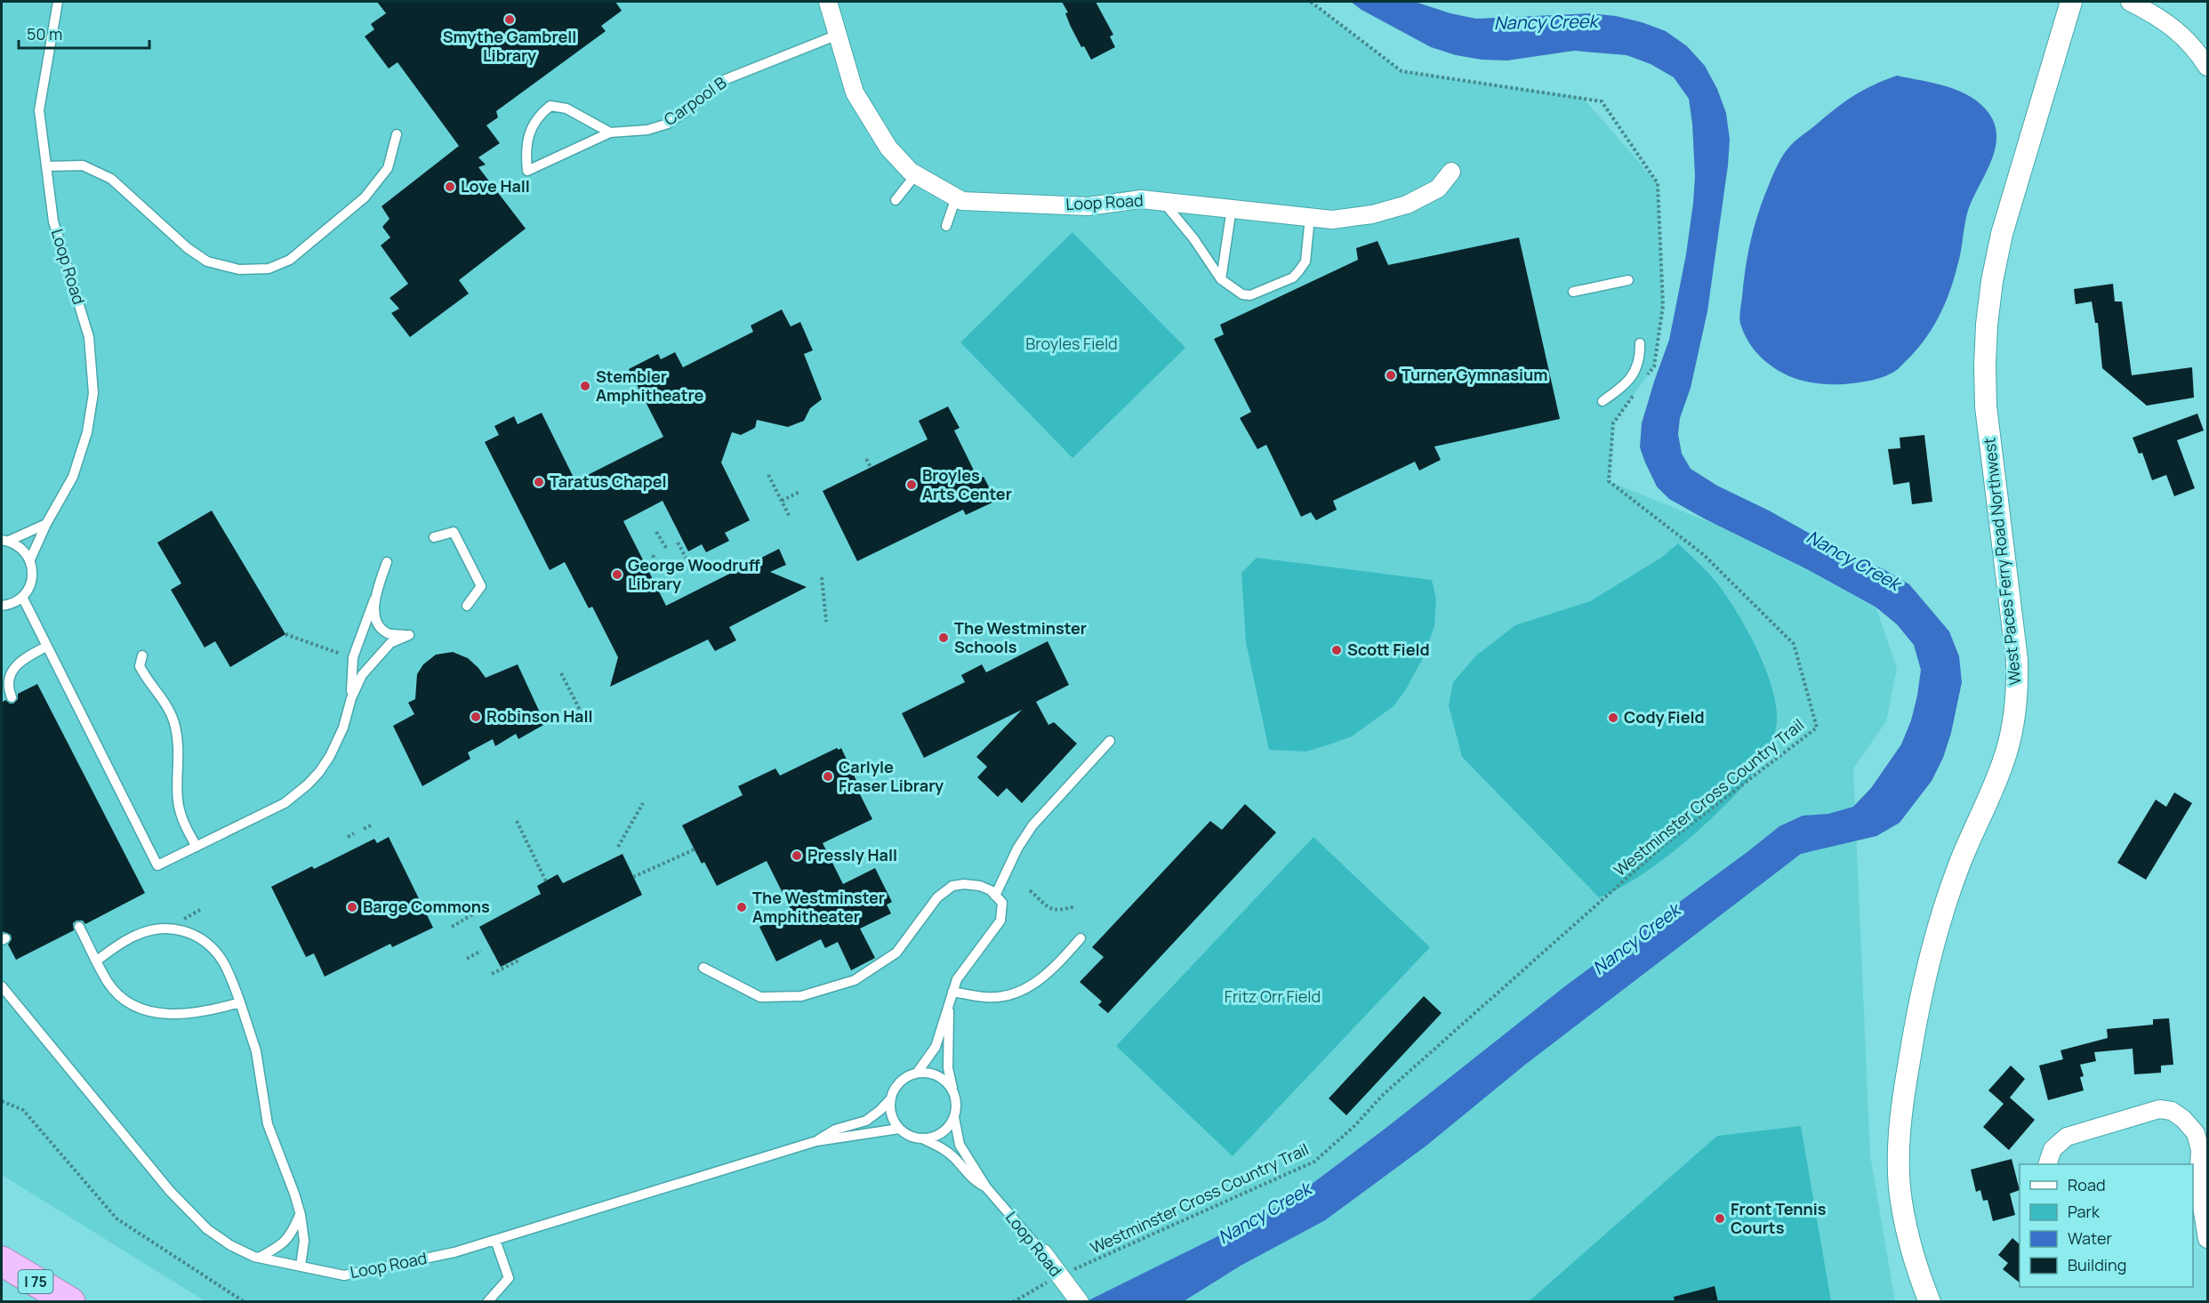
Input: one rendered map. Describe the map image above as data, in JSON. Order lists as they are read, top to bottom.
{
  "streets": {
    "highway": ["I 75"],
    "street": ["Loop Road", "West Paces Ferry Road Northwest"],
    "lane": ["Carpool B"],
    "path": ["Westminster Cross Country Trail"]
  },
  "crossings": [
    ["Carpool B", "Loop Road"],
    ["Loop Road", "Westminster Cross Country Trail"]
  ],
  "water": ["Nancy Creek"],
  "parks": ["Broyles Field", "Fritz Orr Field"],
  "places": [
    "Smythe Gambrell Library",
    "Love Hall",
    "Turner Gymnasium",
    "Stembler Amphitheatre",
    "Taratus Chapel",
    "Broyles Arts Center",
    "George Woodruff Library",
    "The Westminster Schools",
    "Scott Field",
    "Robinson Hall",
    "Cody Field",
    "Carlyle Fraser Library",
    "Pressly Hall",
    "Barge Commons",
    "The Westminster Amphitheater",
    "Front Tennis Courts"
  ],
  "legend": [
    "Road",
    "Park",
    "Water",
    "Building"
  ],
  "scale_bar": "50 m"
}
